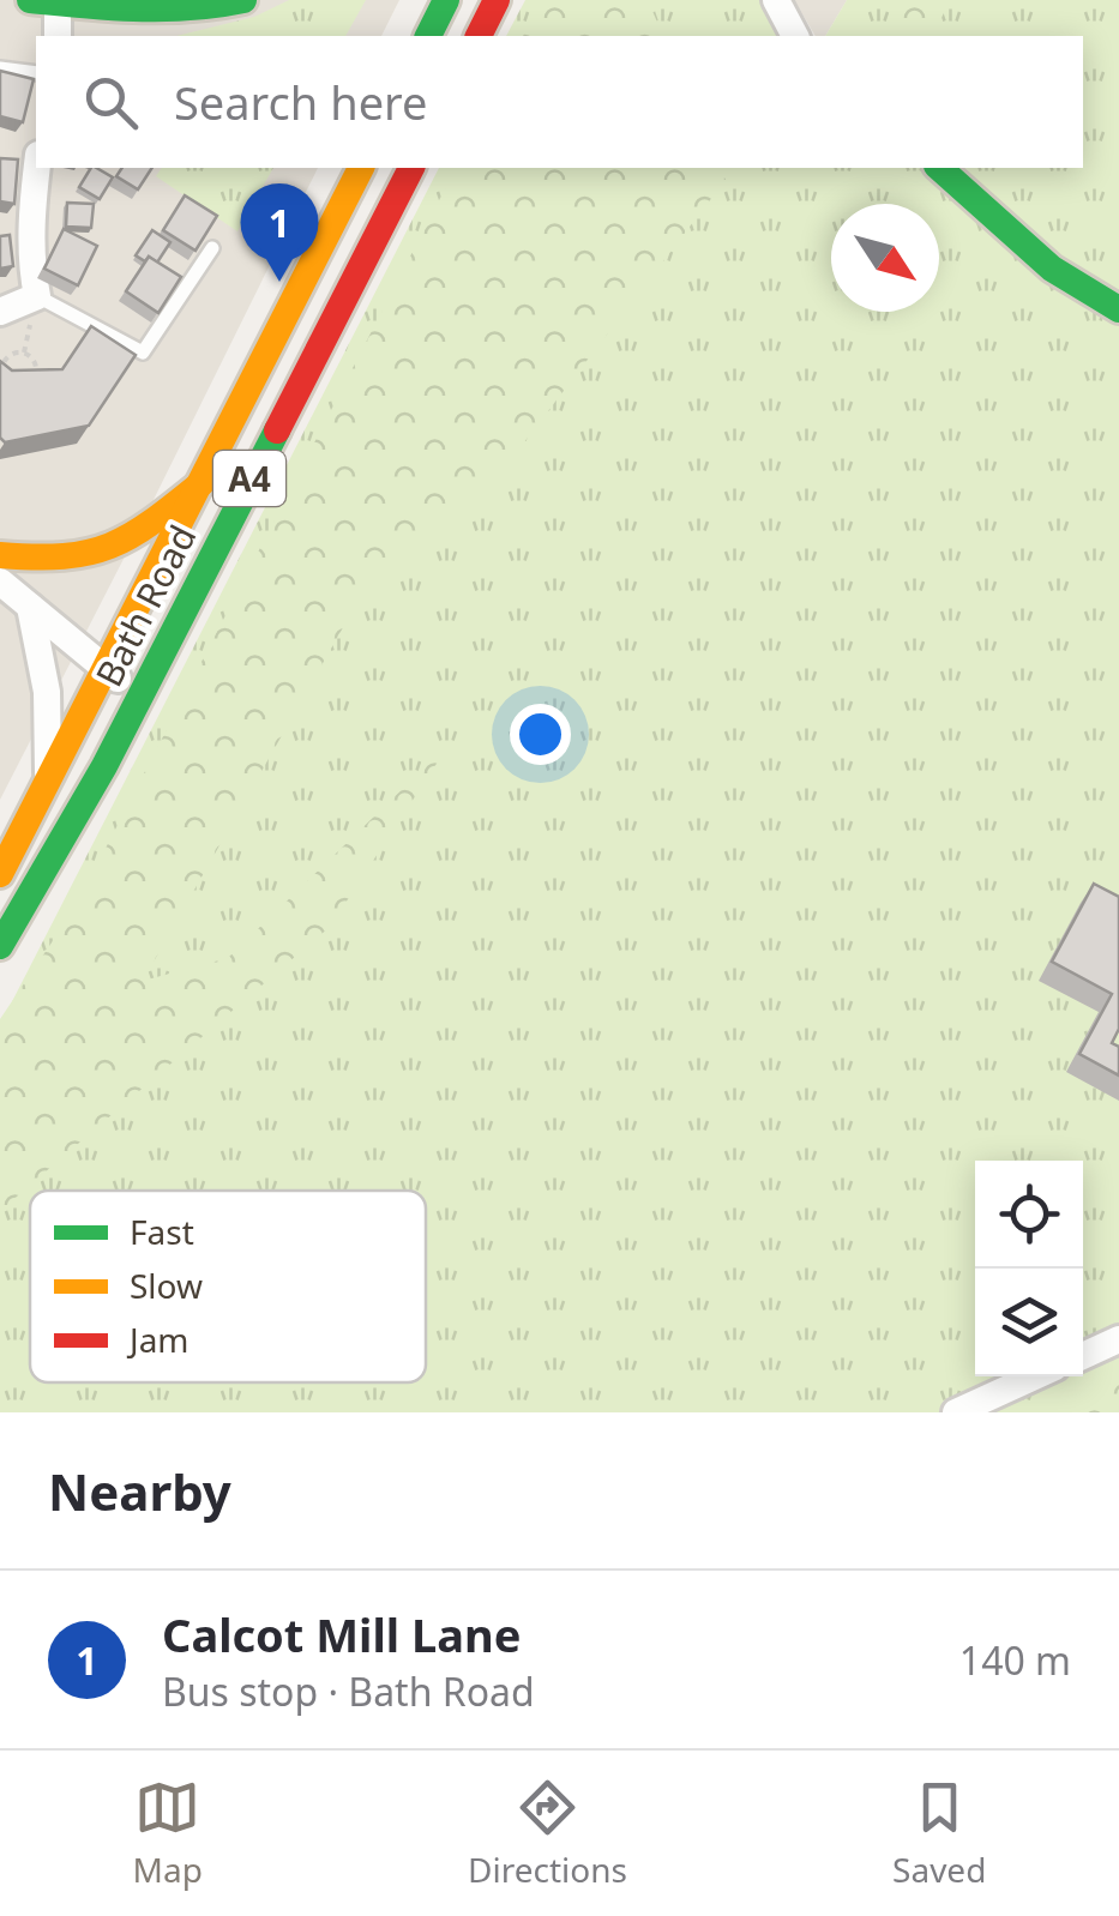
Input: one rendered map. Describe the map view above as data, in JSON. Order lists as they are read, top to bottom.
{
  "streets": {
    "main road": ["A4", "Bath Road"]
  },
  "legend": ["Fast", "Slow", "Jam"],
  "north": "bottom right",
  "page": {
    "search": "Search here",
    "pins": "1",
    "heading": "Nearby",
    "list": [
      {
        "mark": "1",
        "name": "Calcot Mill Lane",
        "note": "Bus stop · Bath Road",
        "value": "140 m"
      }
    ],
    "nav": ["Map", "Directions", "Saved"]
  }
}
